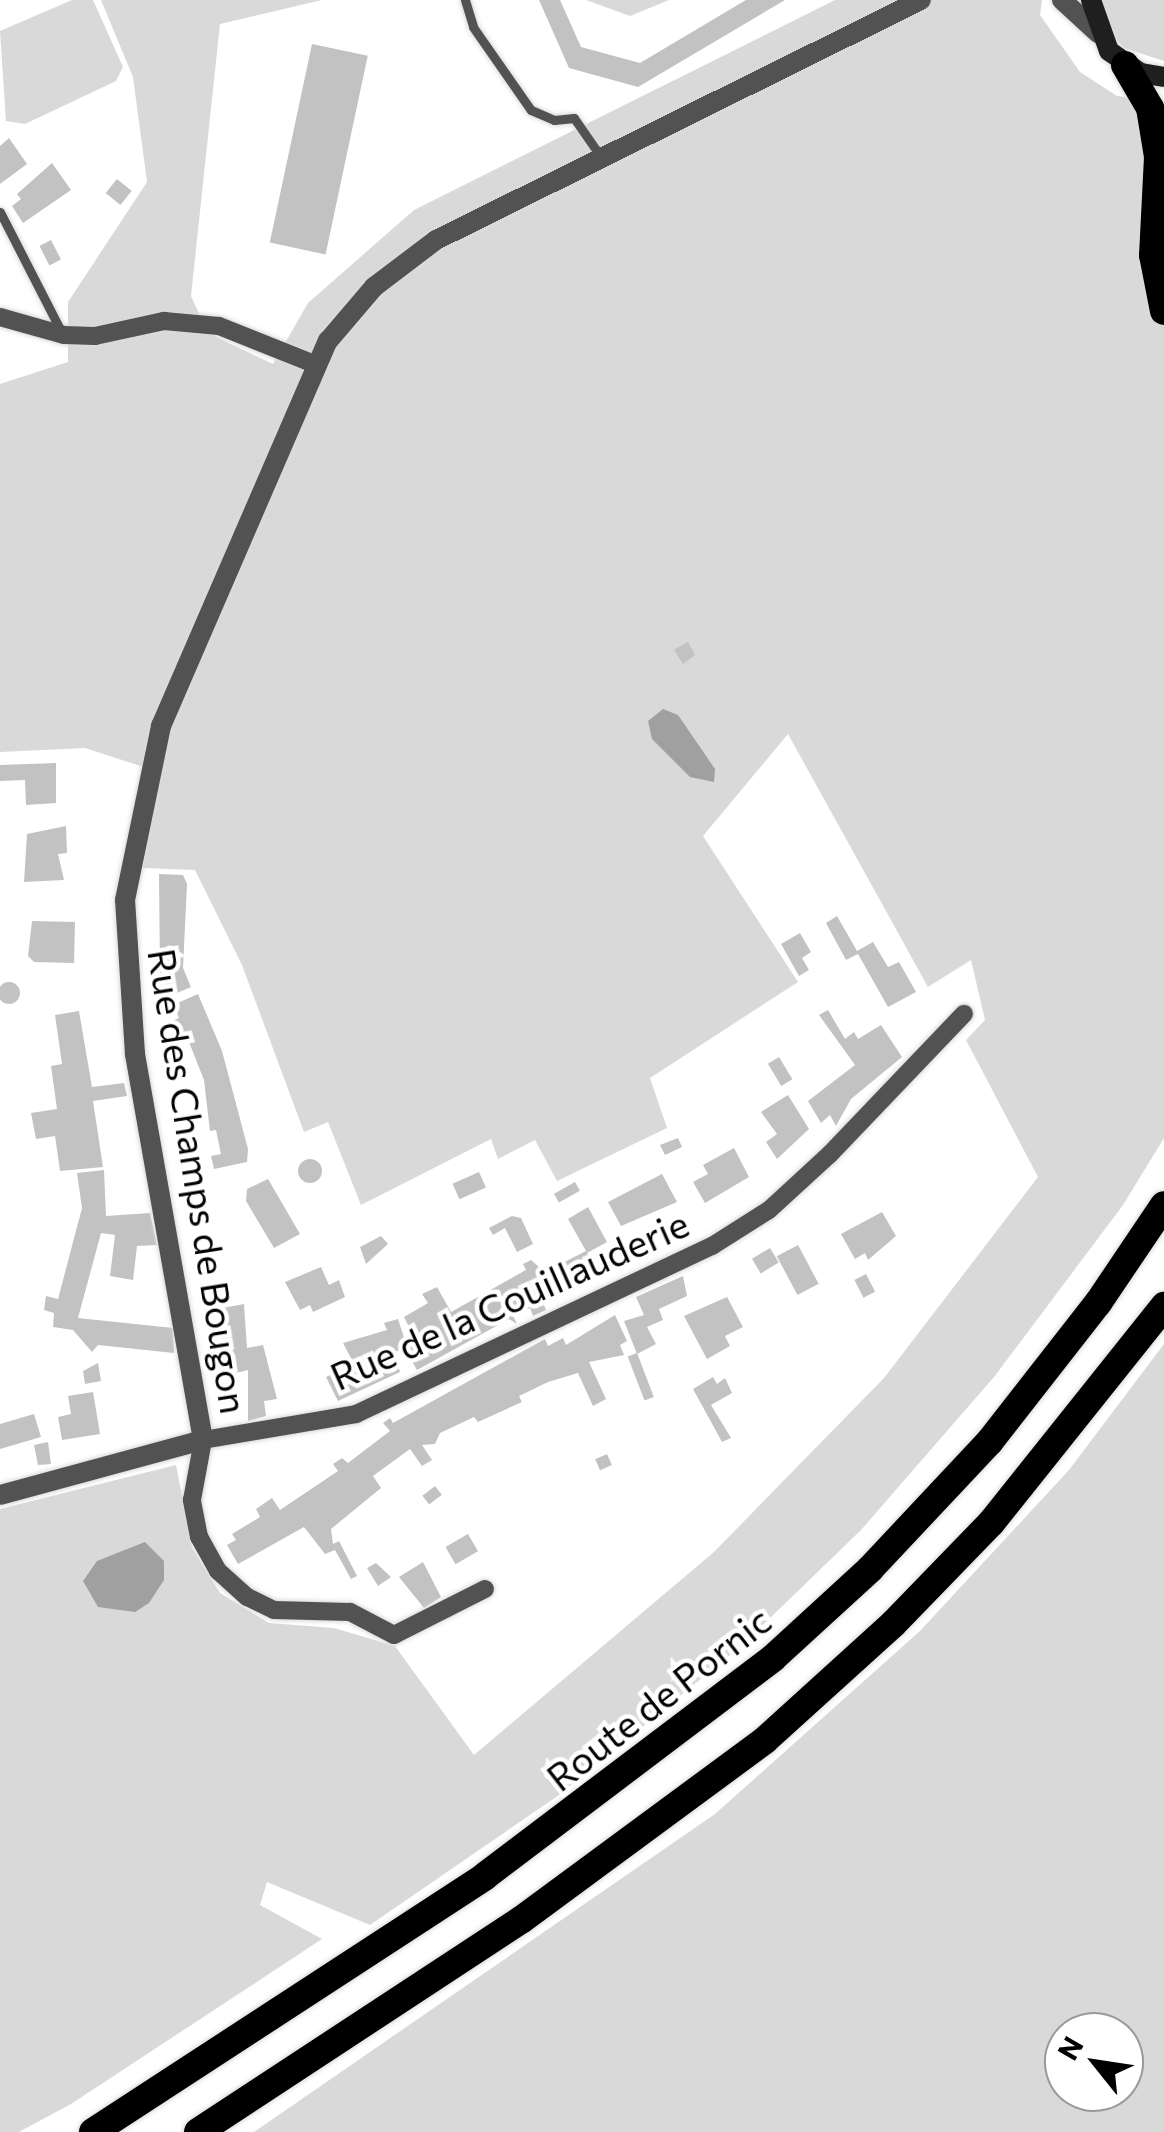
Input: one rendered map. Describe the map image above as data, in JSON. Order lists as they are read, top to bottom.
{
  "streets": {
    "highway": ["Route de Pornic"],
    "street": ["Rue des Champs de Bougon", "Rue de la Couillauderie"]
  },
  "crossings": [
    ["Rue des Champs de Bougon", "Rue de la Couillauderie"]
  ],
  "north": "top left"
}
